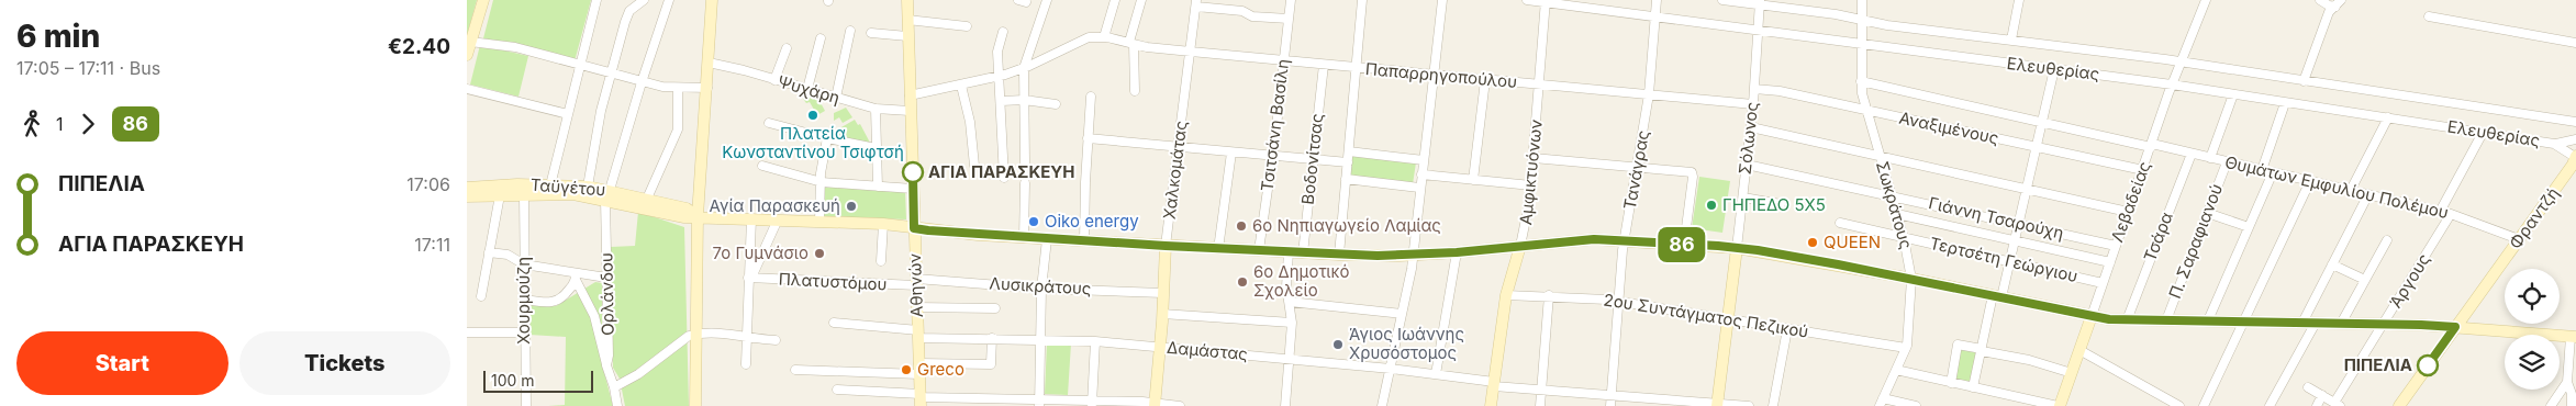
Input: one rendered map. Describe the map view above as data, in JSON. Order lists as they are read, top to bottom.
{
  "streets": {
    "street": [
      "Ελευθερίας",
      "Παπαρρηγοπούλου",
      "Ψυχάρη",
      "Τσιτσάνη Βασίλη",
      "Αναξιμένους",
      "Σόλωνος",
      "Βοδονίτσας",
      "Χαλκομάτας",
      "Τανάγρας",
      "Αμφικτυόνων",
      "Ταϋγέτου",
      "Θυμάτων Εμφυλίου Πολέμου",
      "Λεβαδείας",
      "Σωκράτους",
      "Γιάννη Τσαρούχη",
      "Φραντζή",
      "Τσάρα",
      "Π. Σαραφιανού",
      "Τερτσέτη Γεώργιου",
      "Άργους",
      "Πλατυστόμου",
      "Αθηνών",
      "Λυσικράτους",
      "Ορλάνδου",
      "Χουρμούζη",
      "2ου Συντάγματος Πεζικού",
      "Δαμάστας"
    ]
  },
  "crossings": [
    ["Ελευθερίας", "Σόλωνος"],
    ["Ελευθερίας", "Τανάγρας"],
    ["Ελευθερίας", "Αμφικτυόνων"],
    ["Ελευθερίας", "Λεβαδείας"],
    ["Ελευθερίας", "Σωκράτους"],
    ["Ελευθερίας", "Φραντζή"],
    ["Παπαρρηγοπούλου", "Τσιτσάνη Βασίλη"],
    ["Παπαρρηγοπούλου", "Σόλωνος"],
    ["Παπαρρηγοπούλου", "Βοδονίτσας"],
    ["Παπαρρηγοπούλου", "Χαλκομάτας"],
    ["Παπαρρηγοπούλου", "Τανάγρας"],
    ["Παπαρρηγοπούλου", "Αμφικτυόνων"],
    ["Παπαρρηγοπούλου", "Αθηνών"],
    ["Ψυχάρη", "Αθηνών"],
    ["Τσιτσάνη Βασίλη", "Ταϋγέτου"],
    ["Αναξιμένους", "Σόλωνος"],
    ["Αναξιμένους", "Λεβαδείας"],
    ["Αναξιμένους", "Σωκράτους"],
    ["Σόλωνος", "Ταϋγέτου"],
    ["Σόλωνος", "Γιάννη Τσαρούχη"],
    ["Σόλωνος", "2ου Συντάγματος Πεζικού"],
    ["Σόλωνος", "Δαμάστας"],
    ["Βοδονίτσας", "Ταϋγέτου"],
    ["Χαλκομάτας", "Ταϋγέτου"],
    ["Χαλκομάτας", "Λυσικράτους"],
    ["Χαλκομάτας", "Δαμάστας"],
    ["Τανάγρας", "Ταϋγέτου"],
    ["Τανάγρας", "2ου Συντάγματος Πεζικού"],
    ["Τανάγρας", "Δαμάστας"],
    ["Αμφικτυόνων", "Ταϋγέτου"],
    ["Αμφικτυόνων", "2ου Συντάγματος Πεζικού"],
    ["Αμφικτυόνων", "Δαμάστας"],
    ["Ταϋγέτου", "Λεβαδείας"],
    ["Ταϋγέτου", "Σωκράτους"],
    ["Ταϋγέτου", "Φραντζή"],
    ["Ταϋγέτου", "Τσάρα"],
    ["Ταϋγέτου", "Π. Σαραφιανού"],
    ["Ταϋγέτου", "Άργους"],
    ["Ταϋγέτου", "Αθηνών"],
    ["Ταϋγέτου", "Ορλάνδου"],
    ["Ταϋγέτου", "Χουρμούζη"],
    ["Θυμάτων Εμφυλίου Πολέμου", "Λεβαδείας"],
    ["Θυμάτων Εμφυλίου Πολέμου", "Σωκράτους"],
    ["Θυμάτων Εμφυλίου Πολέμου", "Φραντζή"],
    ["Θυμάτων Εμφυλίου Πολέμου", "Τσάρα"],
    ["Θυμάτων Εμφυλίου Πολέμου", "Π. Σαραφιανού"],
    ["Θυμάτων Εμφυλίου Πολέμου", "Άργους"],
    ["Λεβαδείας", "Γιάννη Τσαρούχη"],
    ["Λεβαδείας", "Τερτσέτη Γεώργιου"],
    ["Σωκράτους", "Γιάννη Τσαρούχη"],
    ["Σωκράτους", "Τερτσέτη Γεώργιου"],
    ["Σωκράτους", "2ου Συντάγματος Πεζικού"],
    ["Πλατυστόμου", "Αθηνών"],
    ["Πλατυστόμου", "Λυσικράτους"],
    ["Αθηνών", "Λυσικράτους"],
    ["Αθηνών", "Δαμάστας"]
  ],
  "places": [
    "Πλατεία Κωνσταντίνου Τσιφτσή",
    "ΑΓΙΑ ΠΑΡΑΣΚΕΥΗ",
    "ΓΗΠΕΔΟ 5X5",
    "Αγία Παρασκευή",
    "Oiko energy",
    "6ο Νηπιαγωγείο Λαμίας",
    "QUEEN",
    "7ο Γυμνάσιο",
    "6ο Δημοτικό Σχολείο",
    "Άγιος Ιωάννης Χρυσόστομος",
    "ΠΙΠΕΛΙΑ",
    "Greco"
  ],
  "lines": ["bus line 86"],
  "scale_bar": "100 m",
  "page": {
    "heading": ["6 min", "17:05 – 17:11 · Bus", "€2.40"],
    "on_map": "86",
    "legs": ["1", "86"],
    "list": [
      {
        "name": "ΠΙΠΕΛΙΑ",
        "value": "17:06"
      },
      {
        "name": "ΑΓΙΑ ΠΑΡΑΣΚΕΥΗ",
        "value": "17:11"
      }
    ],
    "buttons": ["Start", "Tickets"],
    "scale": "100 m"
  }
}
